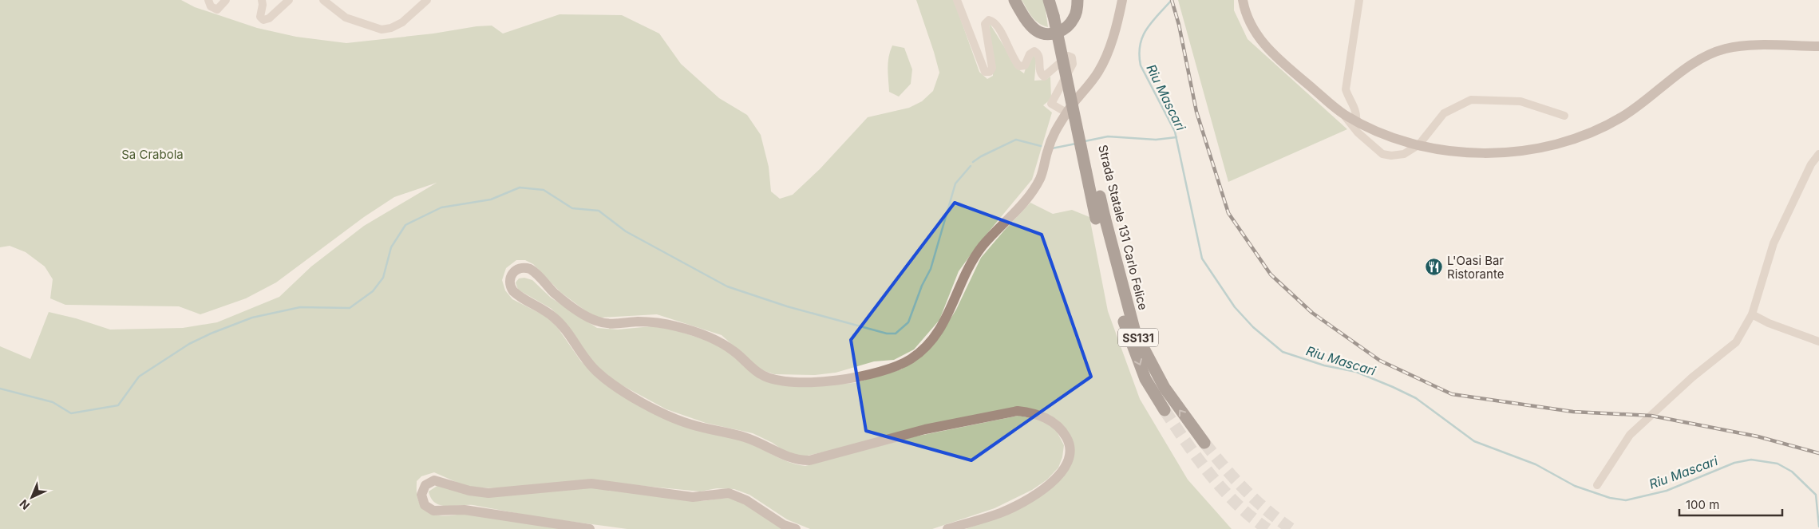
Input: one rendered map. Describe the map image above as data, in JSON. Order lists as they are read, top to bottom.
{
  "streets": {
    "highway": ["Strada Statale 131 Carlo Felice", "SS131"]
  },
  "water": ["Riu Mascari"],
  "parks": ["Sa Crabola"],
  "places": {
    "restaurant": ["L'Oasi Bar Ristorante"]
  },
  "scale_bar": "100 m",
  "north": "bottom left"
}
